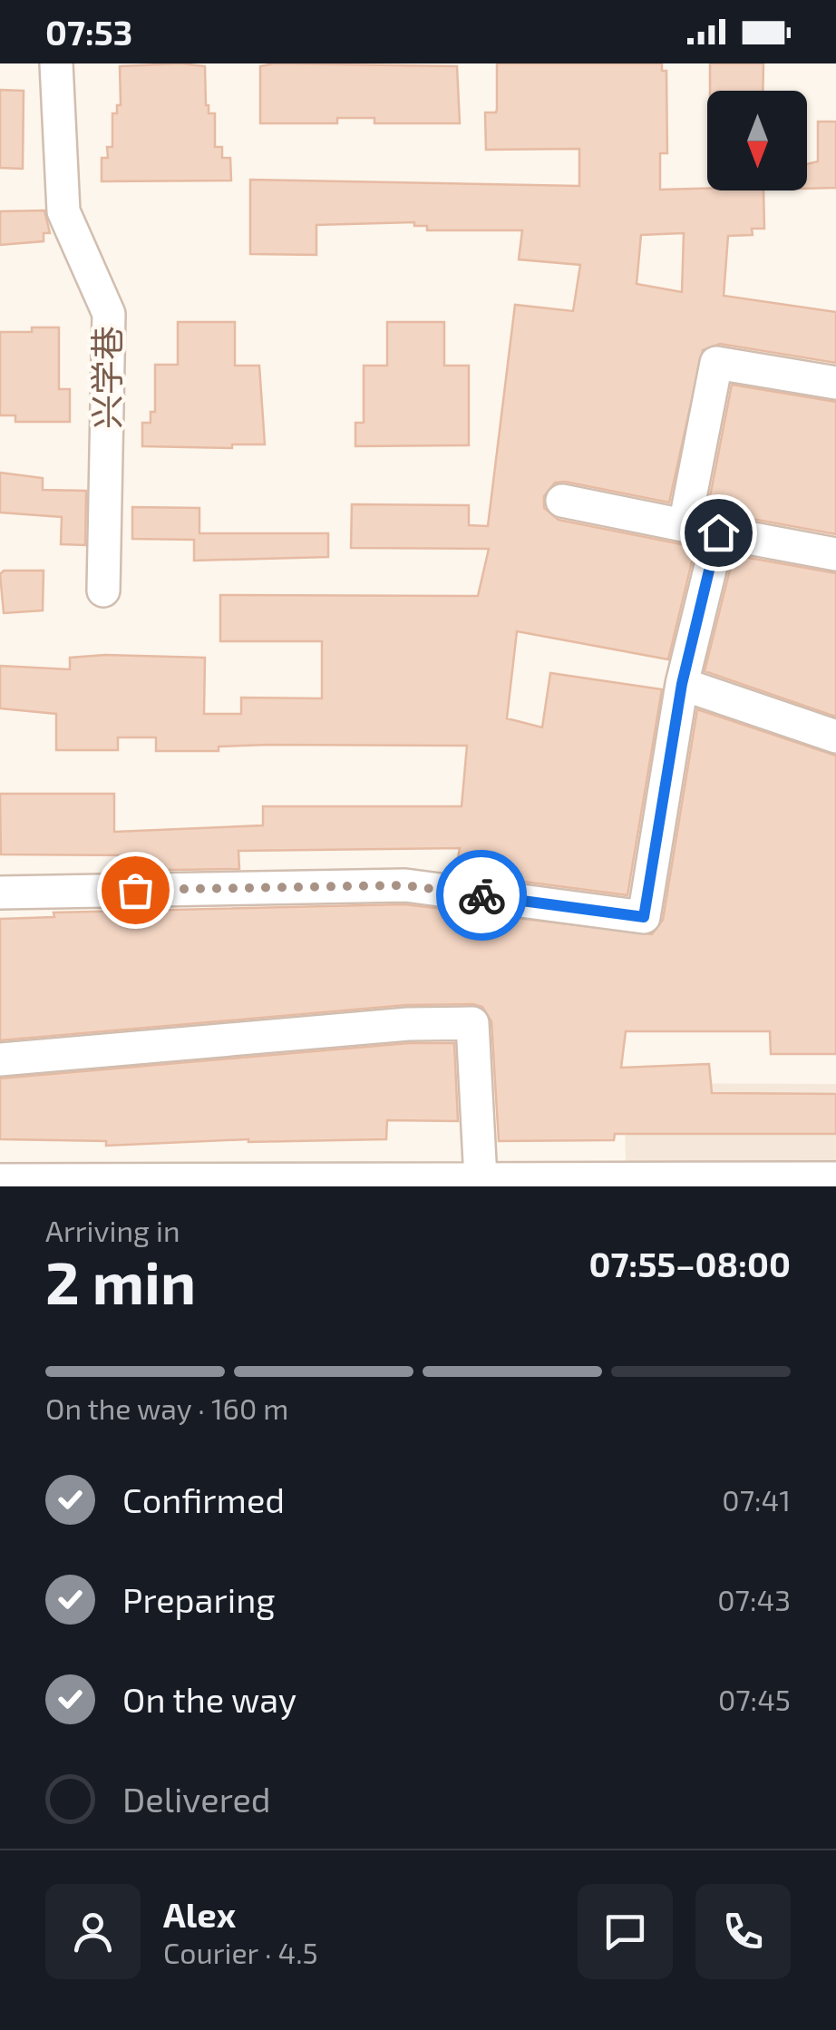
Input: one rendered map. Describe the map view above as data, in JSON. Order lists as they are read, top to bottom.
{
  "streets": {
    "street": ["兴学巷"]
  },
  "north": "bottom",
  "page": {
    "status": "07:53",
    "heading": ["2 min", "Arriving in", "07:55–08:00"],
    "panel": ["Alex", "Courier · 4.5"],
    "bar": "On the way · 160 m",
    "list": [
      ["Confirmed", "07:41"],
      ["Preparing", "07:43"],
      ["On the way", "07:45"],
      "Delivered"
    ]
  }
}
